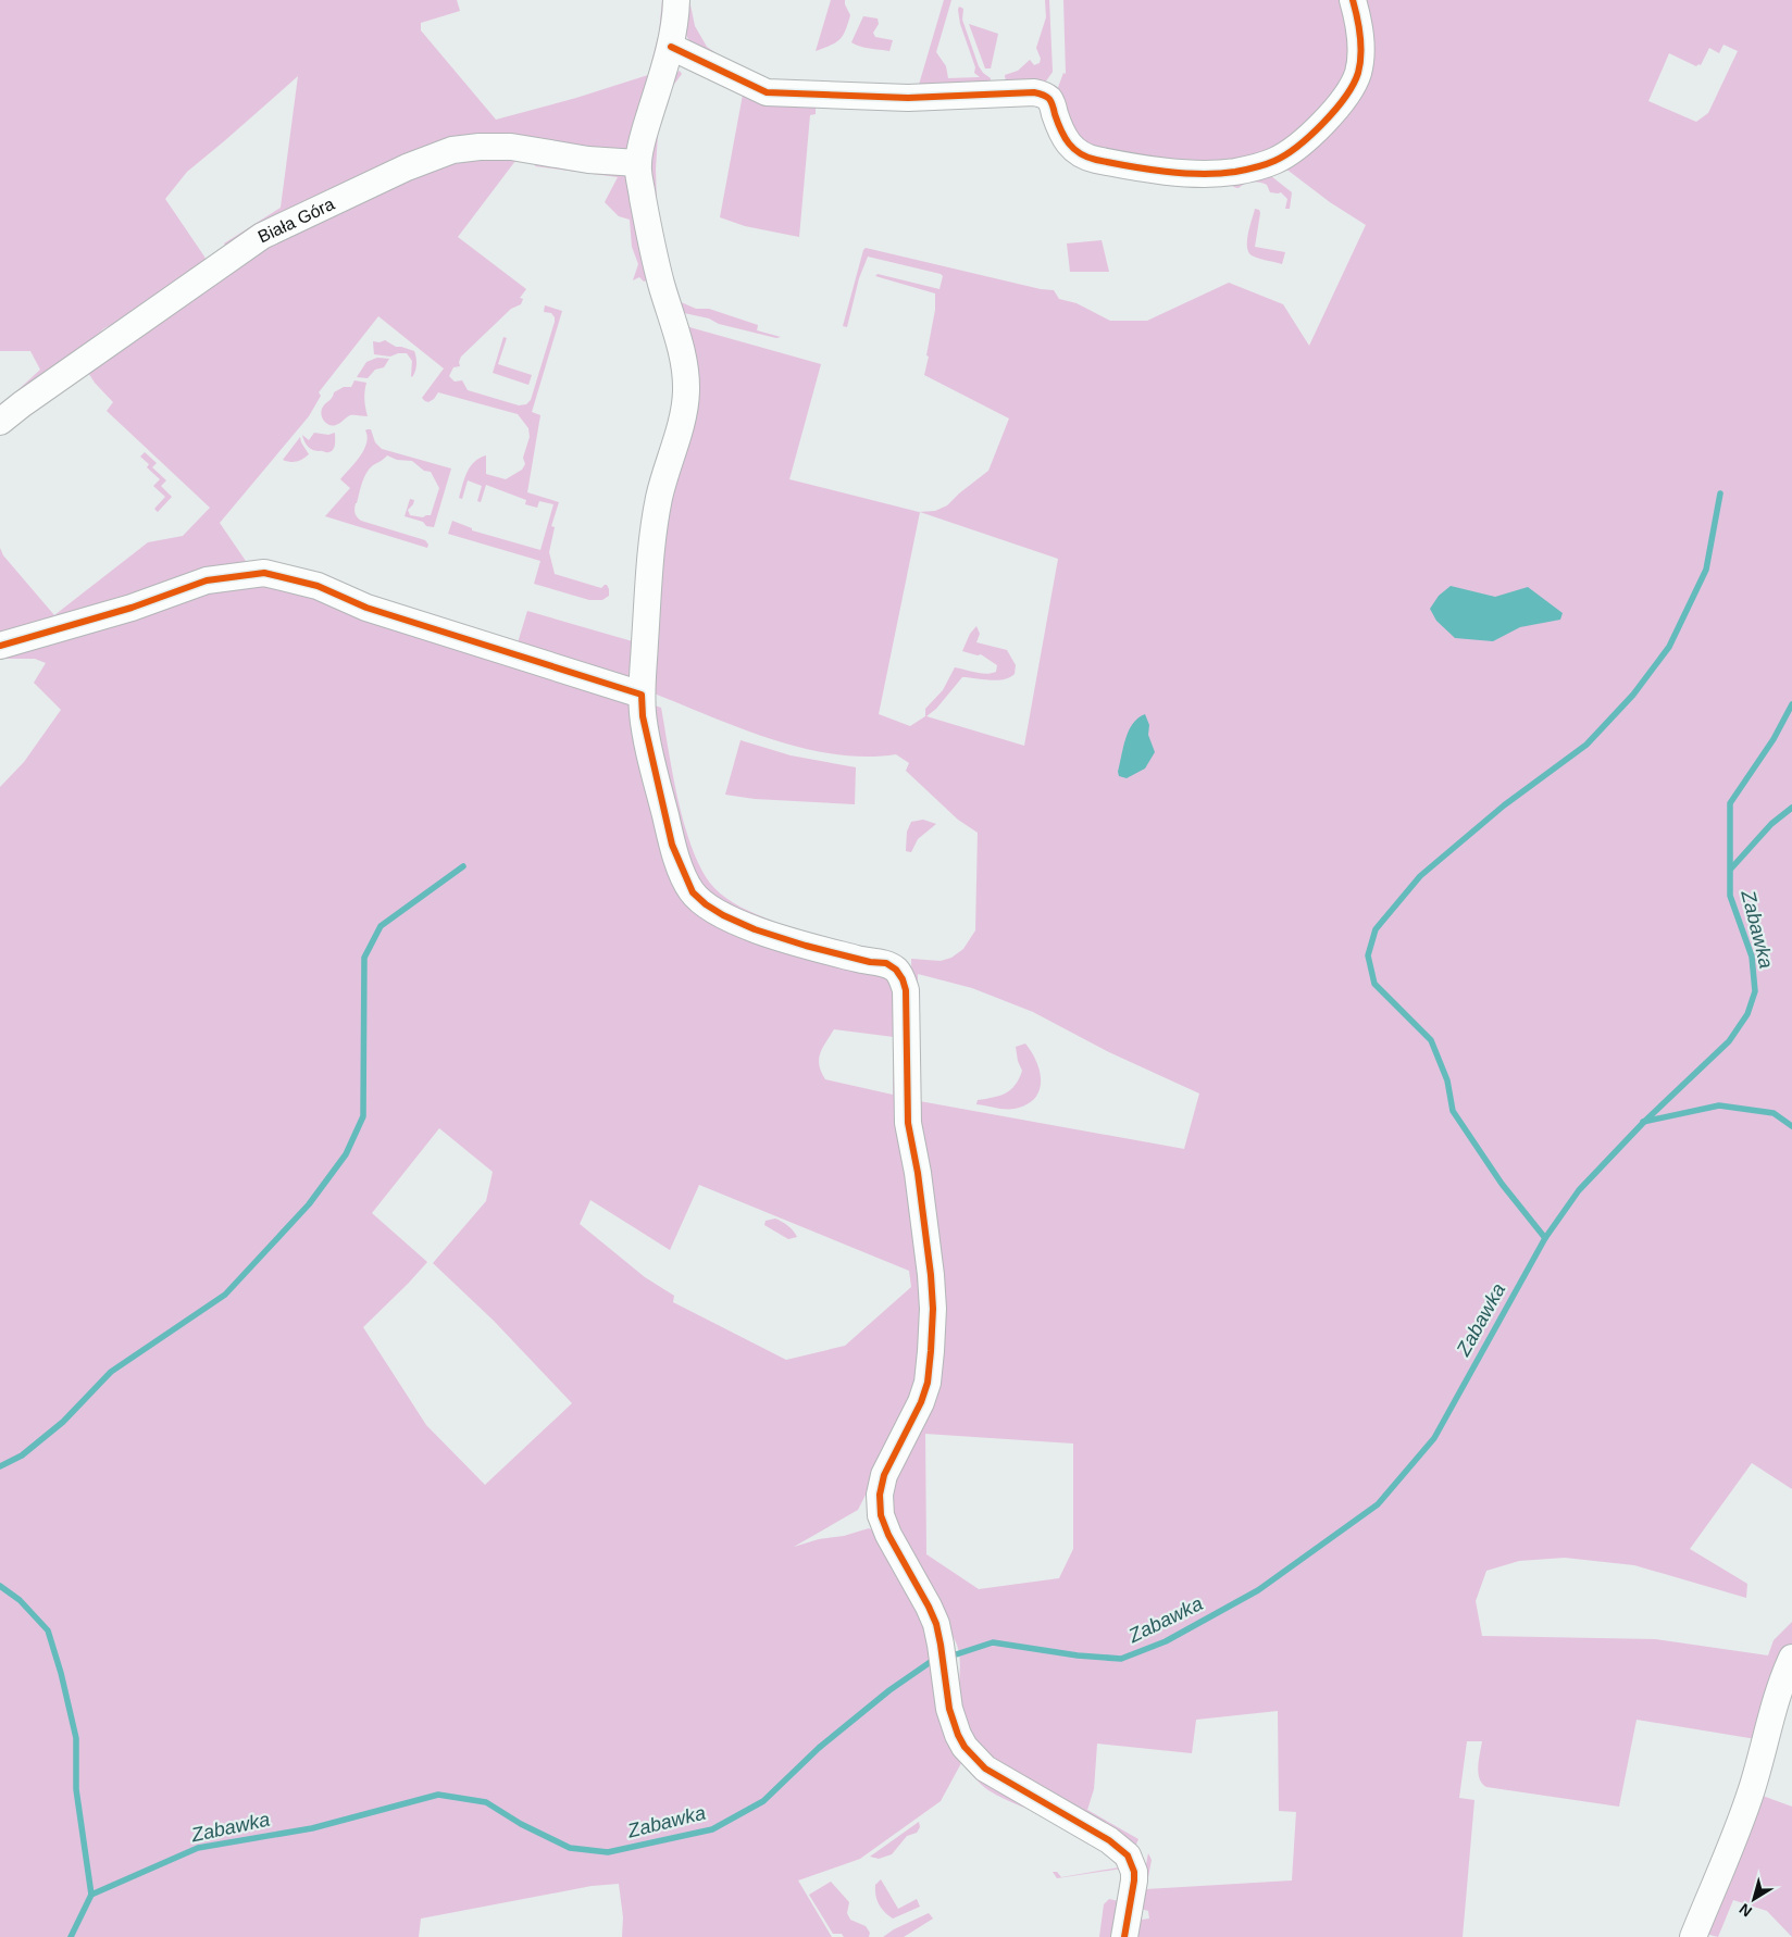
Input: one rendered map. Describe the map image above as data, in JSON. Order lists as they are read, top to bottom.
{
  "streets": {
    "street": ["Biała Góra"]
  },
  "water": ["Zabawka"],
  "north": "bottom left"
}
